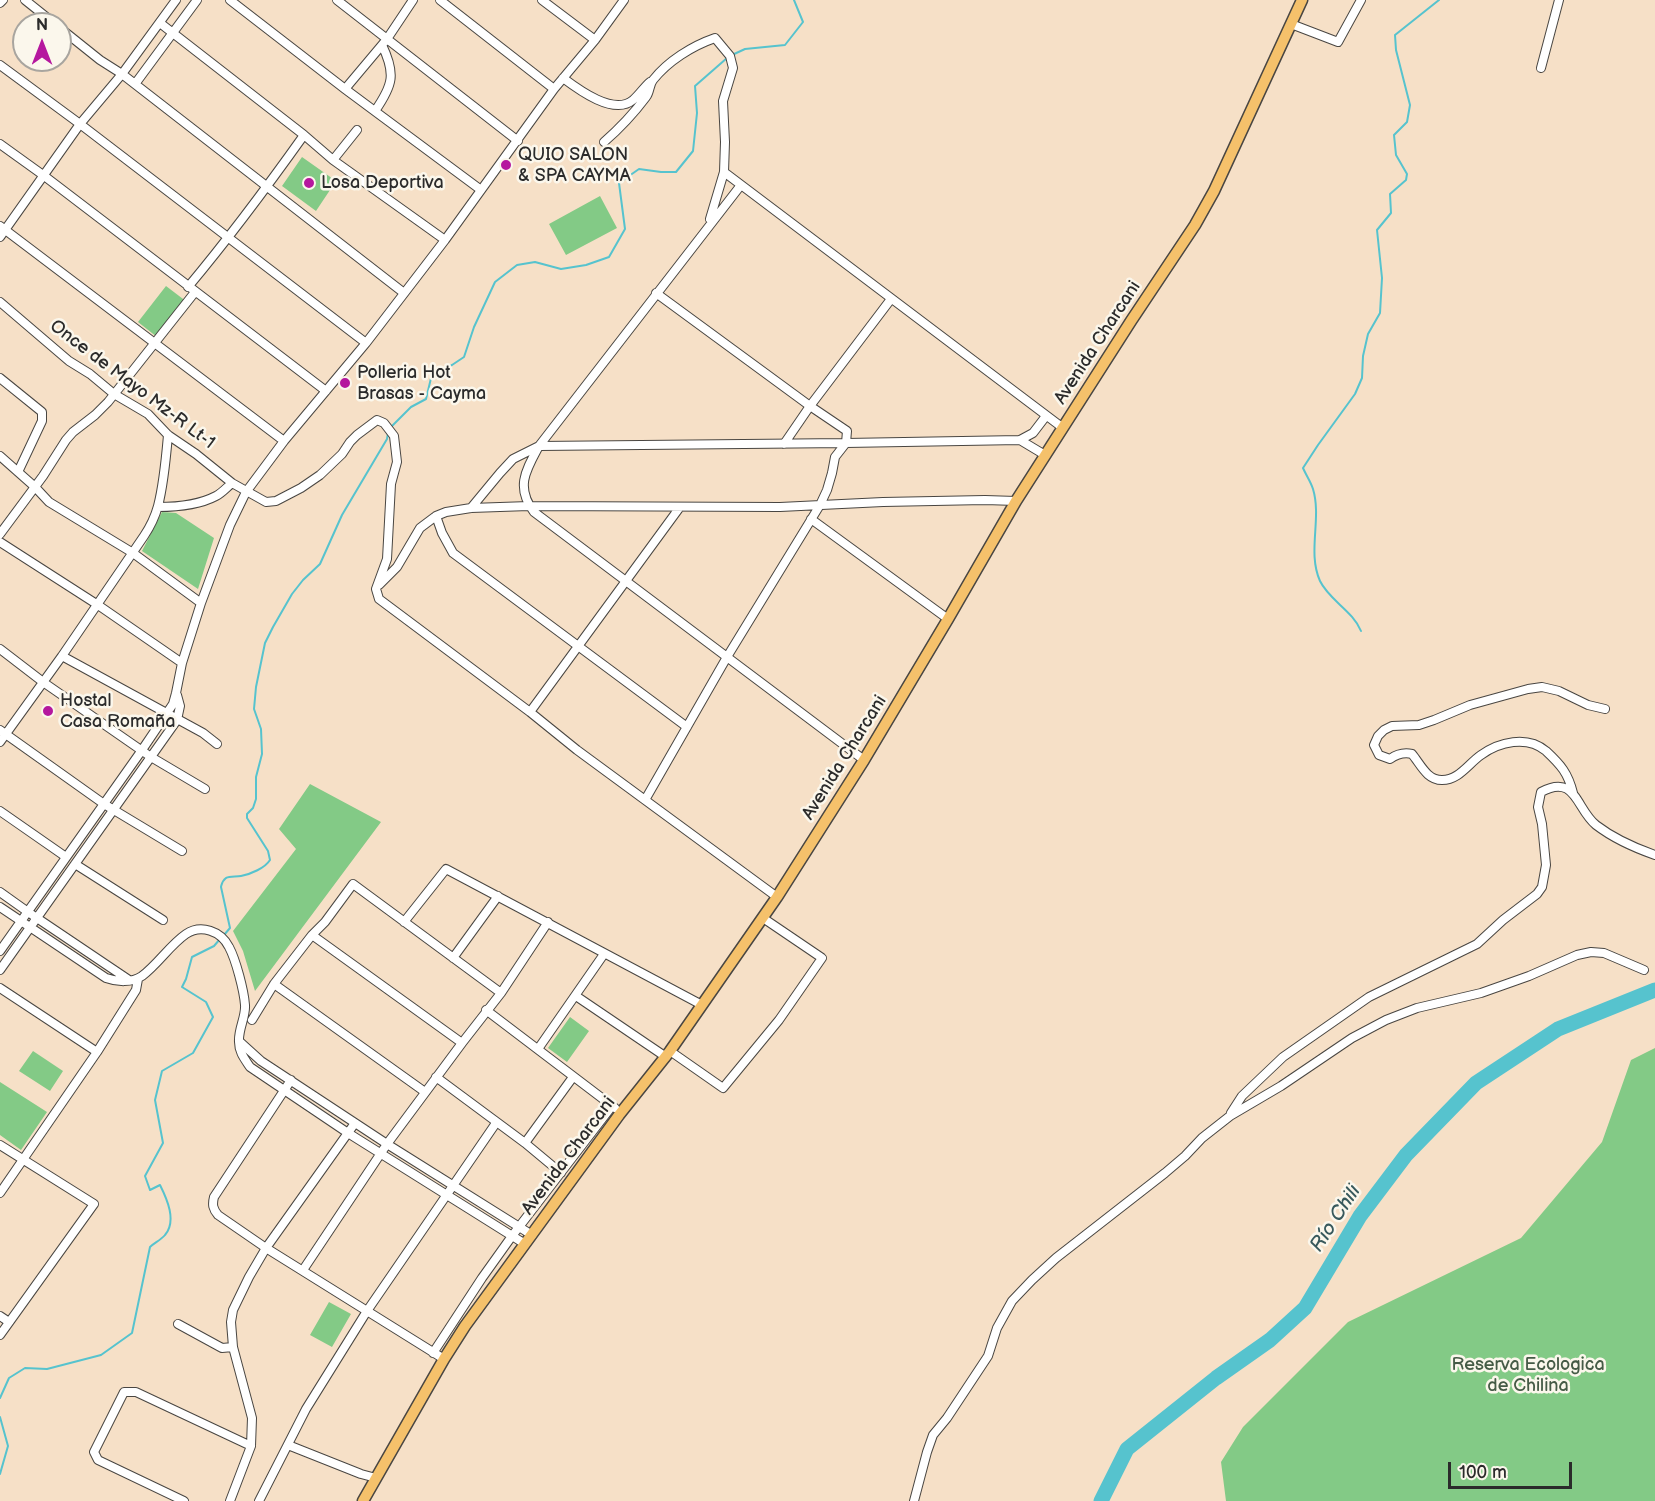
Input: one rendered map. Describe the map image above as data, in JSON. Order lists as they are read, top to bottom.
{
  "streets": {
    "main road": ["Avenida Charcani"],
    "street": ["Once de Mayo Mz-R Lt-1"]
  },
  "water": ["Río Chili"],
  "parks": ["Reserva Ecologica de Chilina"],
  "places": [
    "QUIO SALON & SPA CAYMA",
    "Losa Deportiva",
    "Polleria Hot Brasas - Cayma",
    "Hostal Casa Romaña"
  ],
  "scale_bar": "100 m",
  "north": "top"
}
